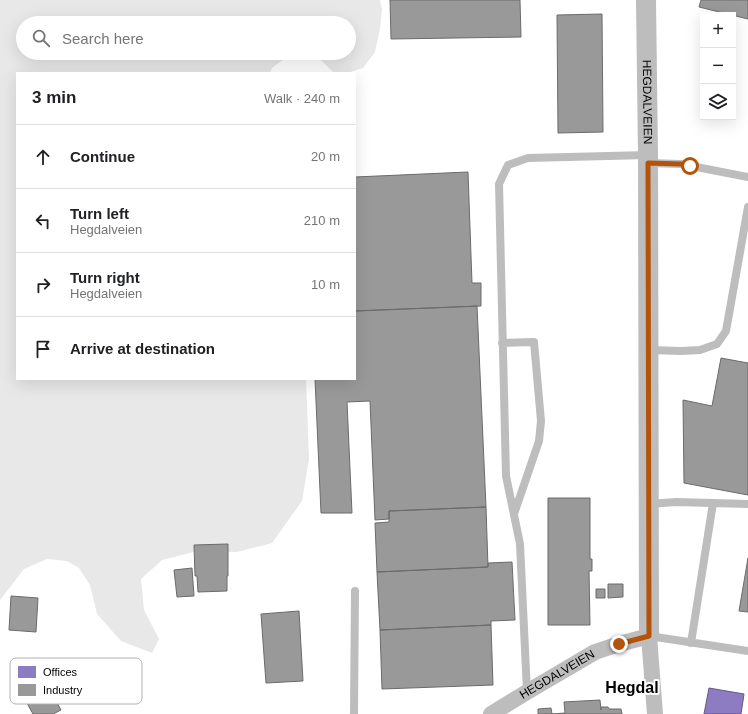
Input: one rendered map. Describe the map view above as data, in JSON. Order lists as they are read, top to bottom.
{
  "streets": {
    "street": ["HEGDALVEIEN"]
  },
  "districts": ["Hegdal"],
  "legend": ["Offices", "Industry"],
  "page": {
    "map_buttons": ["+", "−"],
    "search": "Search here",
    "heading": ["3 min", "Walk · 240 m"],
    "list": [
      ["Continue", "20 m"],
      ["Turn left", "Hegdalveien", "210 m"],
      ["Turn right", "Hegdalveien", "10 m"],
      "Arrive at destination"
    ]
  }
}
